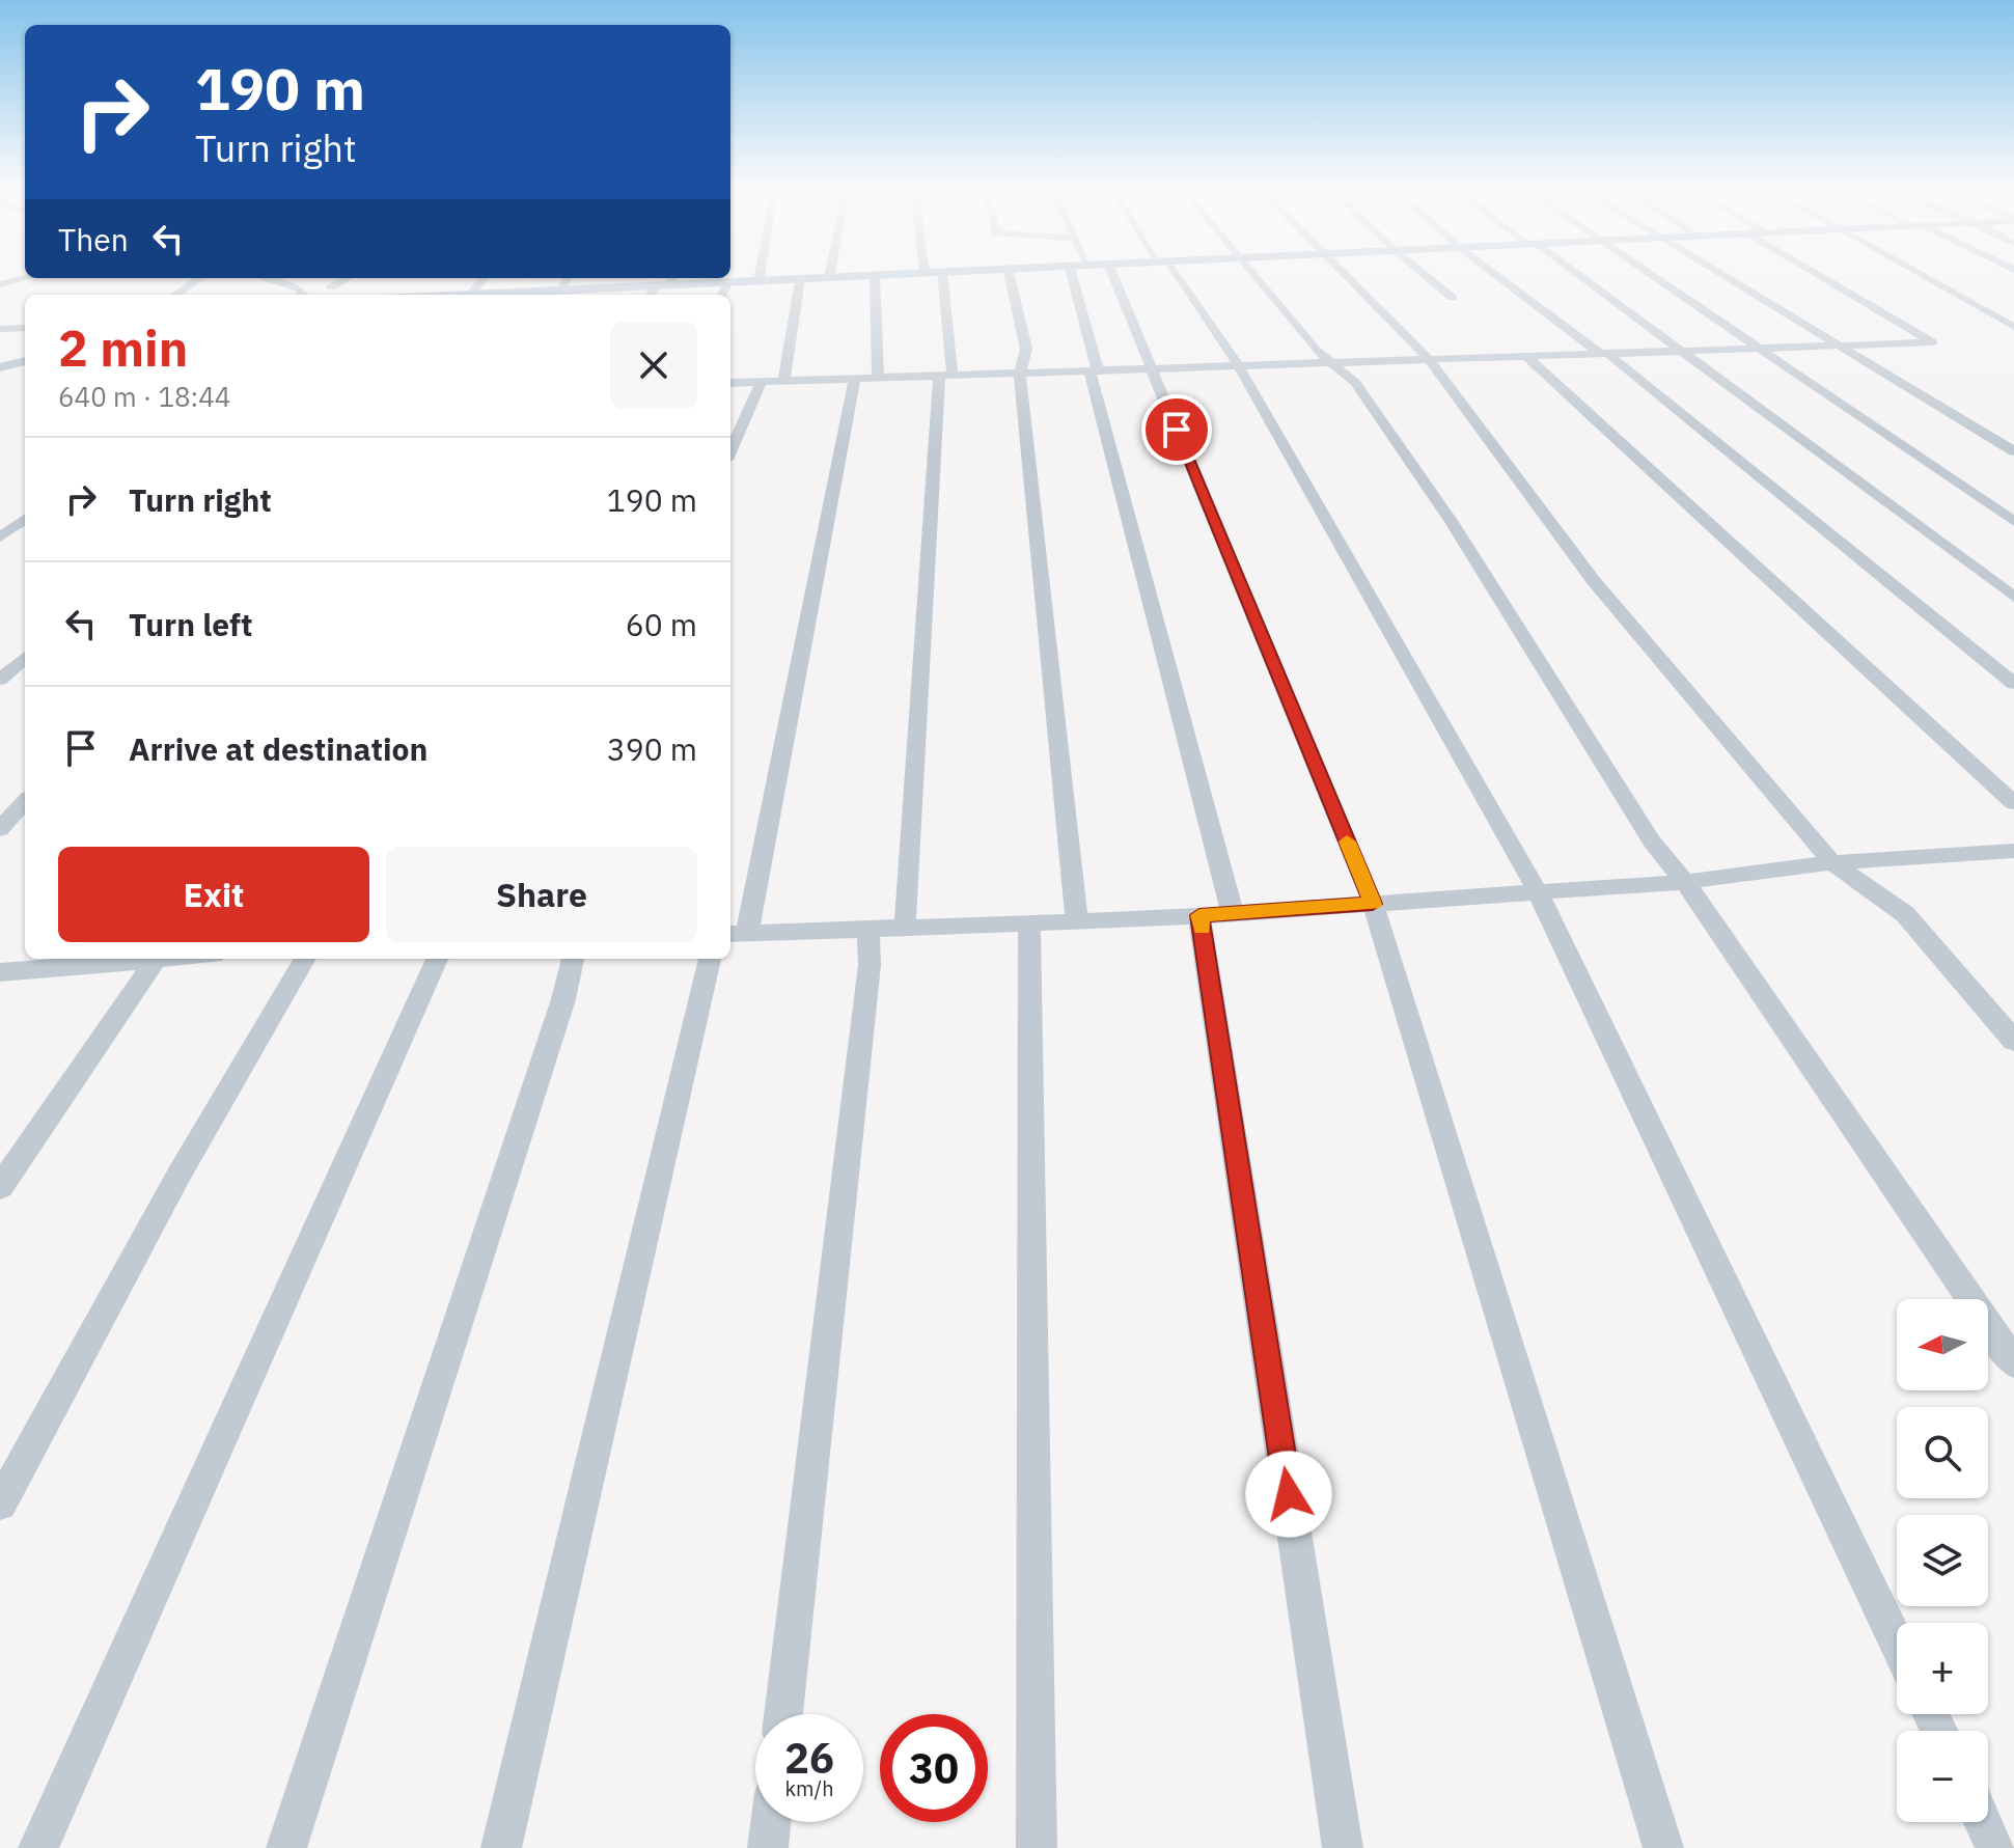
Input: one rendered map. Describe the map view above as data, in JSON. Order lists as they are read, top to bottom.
{
  "north": "left",
  "page": {
    "turn": ["190 m", "Turn right"],
    "then": "Then",
    "heading": ["2 min", "640 m · 18:44"],
    "list": [
      {
        "name": "Turn right",
        "value": "190 m"
      },
      {
        "name": "Turn left",
        "value": "60 m"
      },
      {
        "name": "Arrive at destination",
        "value": "390 m"
      }
    ],
    "buttons": ["Exit", "Share"],
    "map_buttons": ["+", "−"],
    "speed": "26 km/h",
    "limit": "30"
  }
}
